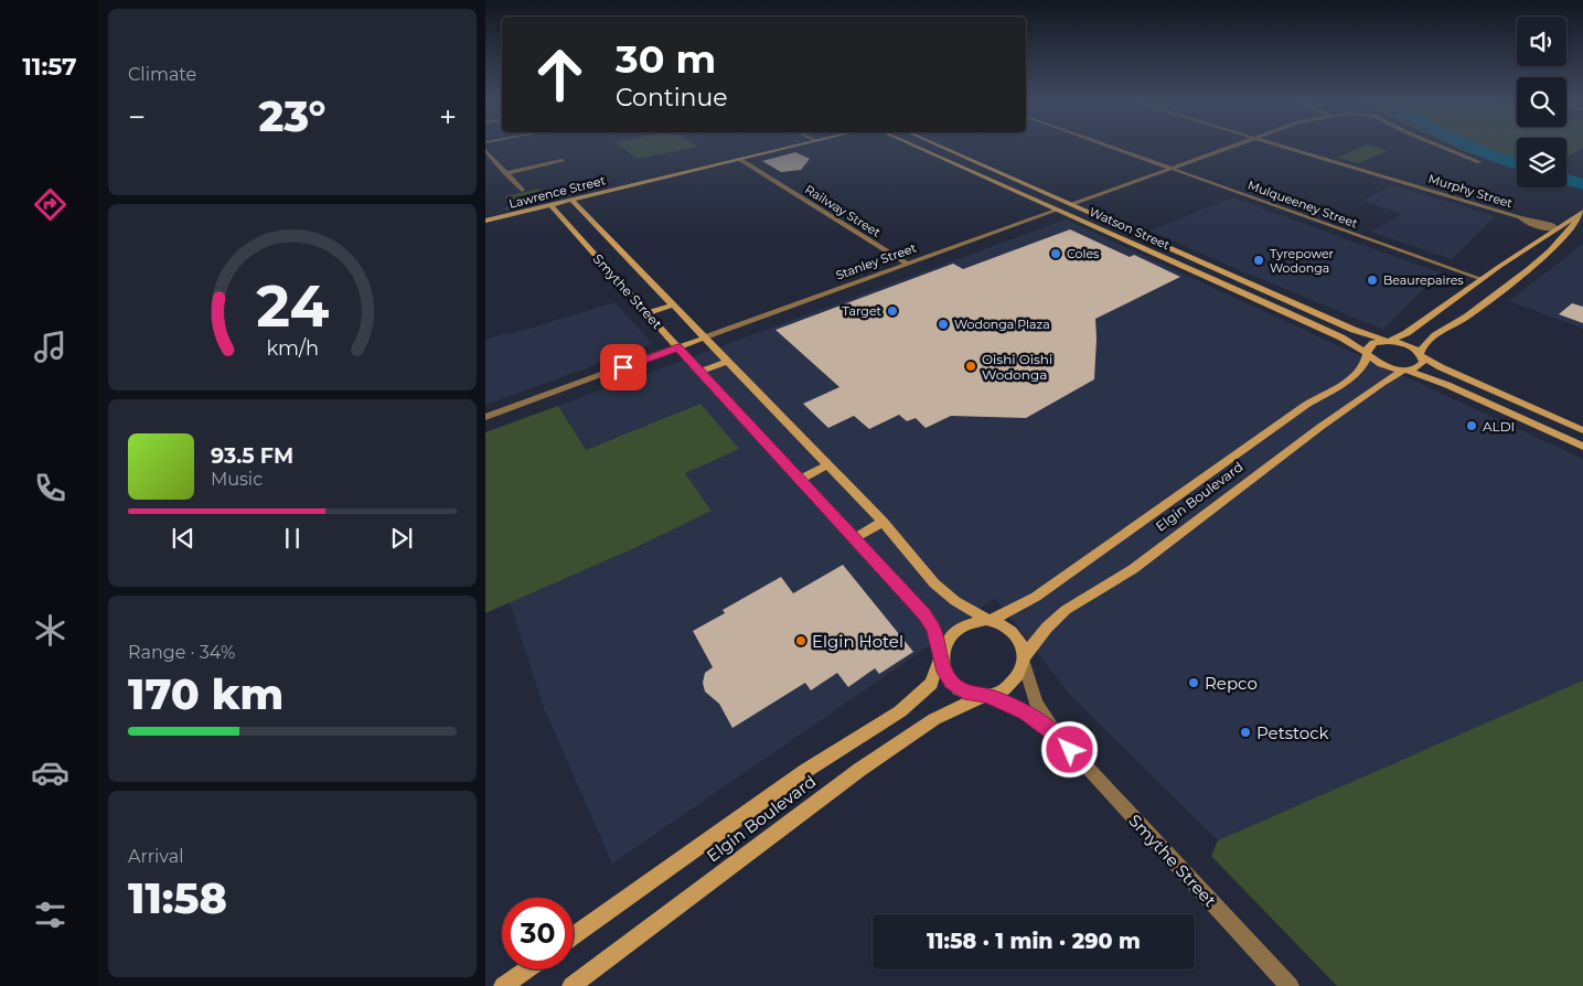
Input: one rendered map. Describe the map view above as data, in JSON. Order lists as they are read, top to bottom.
{
  "streets": {
    "street": [
      "Murphy Street",
      "Lawrence Street",
      "Mulqueeney Street",
      "Railway Street",
      "Watson Street",
      "Stanley Street",
      "Smythe Street",
      "Elgin Boulevard"
    ]
  },
  "crossings": [
    ["Lawrence Street", "Railway Street"],
    ["Lawrence Street", "Smythe Street"],
    ["Railway Street", "Stanley Street"],
    ["Watson Street", "Stanley Street"],
    ["Watson Street", "Elgin Boulevard"],
    ["Stanley Street", "Smythe Street"],
    ["Smythe Street", "Elgin Boulevard"]
  ],
  "places": [
    "Coles",
    "Tyrepower Wodonga",
    "Beaurepaires",
    "Target",
    "Wodonga Plaza",
    "Oishi Oishi Wodonga",
    "ALDI",
    "Elgin Hotel",
    "Repco",
    "Petstock"
  ],
  "page": {
    "tabs": "11:57",
    "tile": [
      "Climate",
      ["Range · 34%", "170 km"],
      ["Arrival", "11:58"]
    ],
    "turn": ["30 m", "Continue"],
    "heat": ["−", "23°", "+"],
    "song": ["93.5 FM", "Music"],
    "limit": "30",
    "trip": "11:58 · 1 min · 290 m",
    "gauge": ["24", "km/h"]
  }
}
